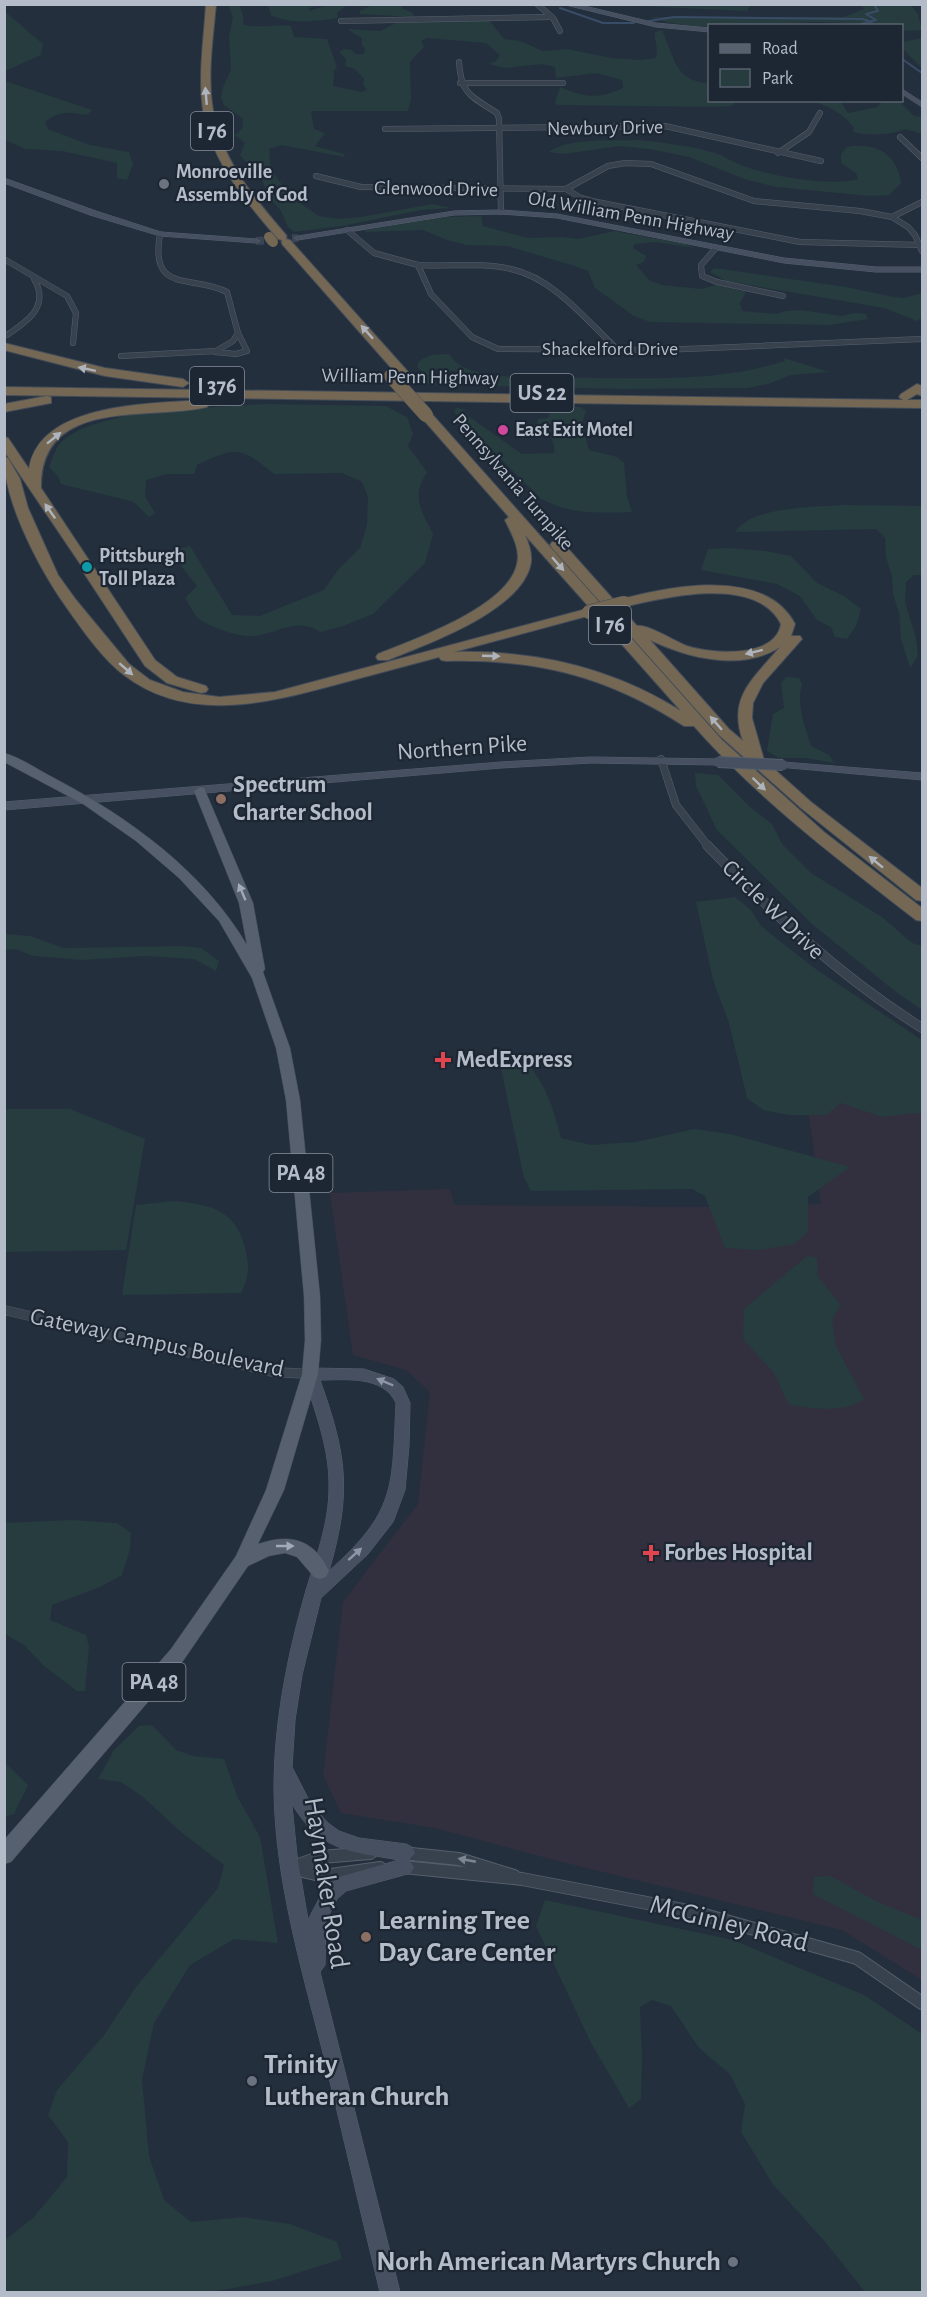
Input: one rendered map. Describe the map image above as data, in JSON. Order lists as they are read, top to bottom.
{
  "streets": {
    "highway": [
      "I 76",
      "William Penn Highway",
      "I 376",
      "US 22",
      "Pennsylvania Turnpike"
    ],
    "main road": [
      "Old William Penn Highway",
      "Northern Pike",
      "PA 48",
      "Haymaker Road"
    ],
    "street": [
      "Newbury Drive",
      "Glenwood Drive",
      "Shackelford Drive",
      "Circle W Drive",
      "Gateway Campus Boulevard",
      "McGinley Road"
    ]
  },
  "crossings": [
    ["William Penn Highway", "I 376"],
    ["William Penn Highway", "US 22"],
    ["Northern Pike", "Circle W Drive"],
    ["Northern Pike", "PA 48"],
    ["PA 48", "Gateway Campus Boulevard"],
    ["PA 48", "Haymaker Road"],
    ["Gateway Campus Boulevard", "Haymaker Road"],
    ["Haymaker Road", "McGinley Road"]
  ],
  "places": {
    "other": [
      "Monroeville Assembly of God",
      "East Exit Motel",
      "Pittsburgh Toll Plaza",
      "Spectrum Charter School",
      "Learning Tree Day Care Center",
      "Trinity Lutheran Church",
      "Norh American Martyrs Church"
    ],
    "health": ["MedExpress", "Forbes Hospital"]
  },
  "legend": ["Road", "Park"]
}
